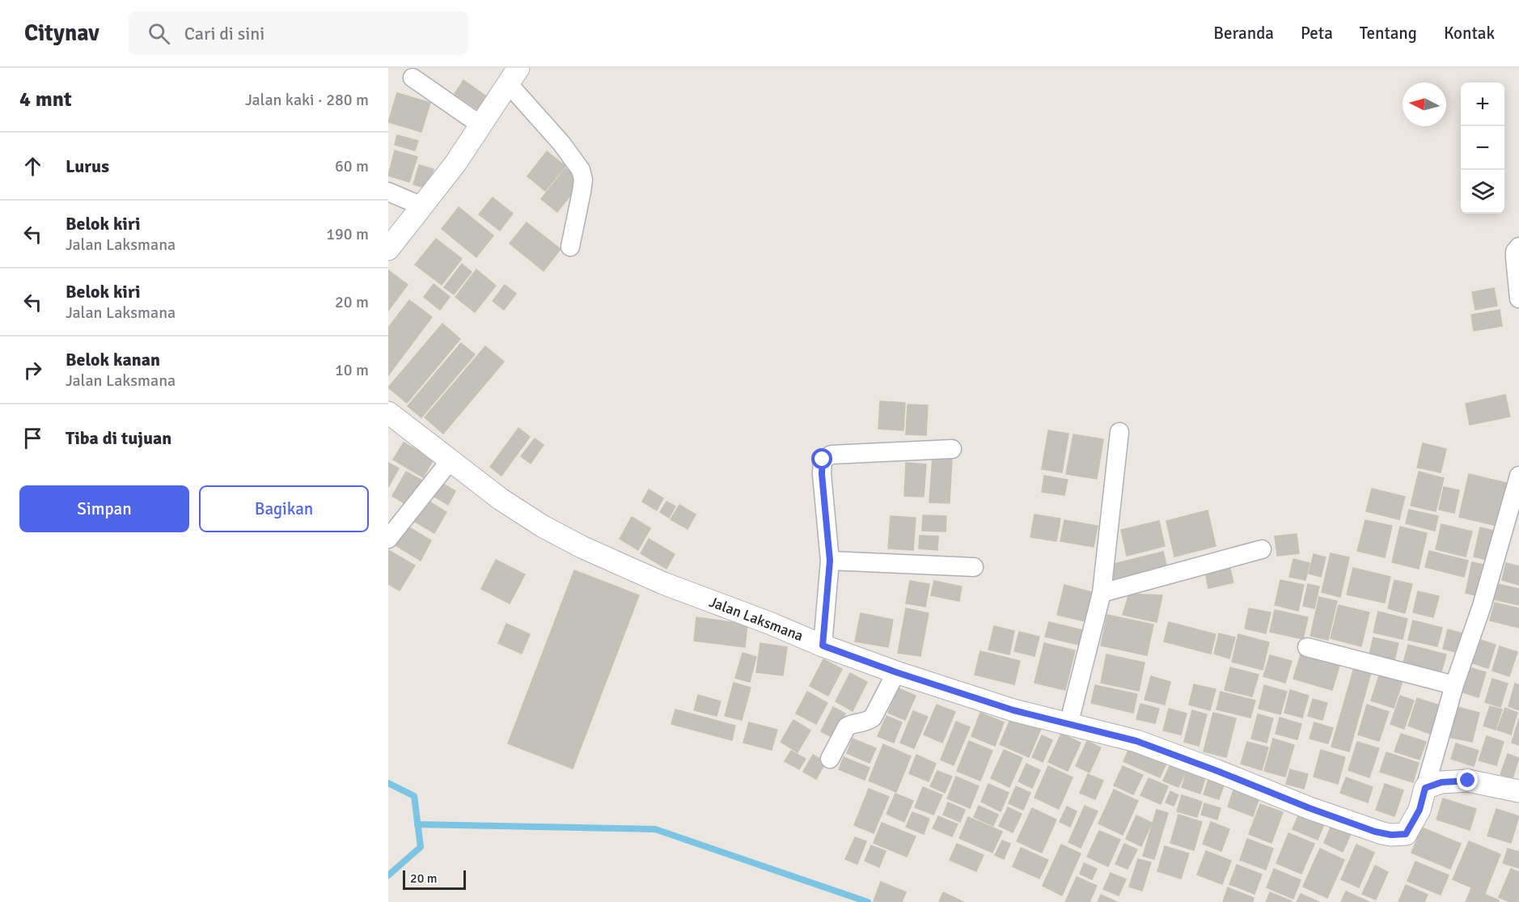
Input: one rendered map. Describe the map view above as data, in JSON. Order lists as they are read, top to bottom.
{
  "streets": {
    "street": ["Jalan Laksmana"]
  },
  "scale_bar": "20 m",
  "north": "left",
  "page": {
    "header": "Citynav",
    "search": "Cari di sini",
    "nav": [
      "Beranda",
      "Peta",
      "Tentang",
      "Kontak"
    ],
    "heading": ["4 mnt", "Jalan kaki · 280 m"],
    "map_buttons": ["+", "−"],
    "list": [
      ["Lurus", "60 m"],
      ["Belok kiri", "Jalan Laksmana", "190 m"],
      ["Belok kiri", "Jalan Laksmana", "20 m"],
      ["Belok kanan", "Jalan Laksmana", "10 m"],
      "Tiba di tujuan"
    ],
    "buttons": ["Simpan", "Bagikan"],
    "scale": "20 m"
  }
}
